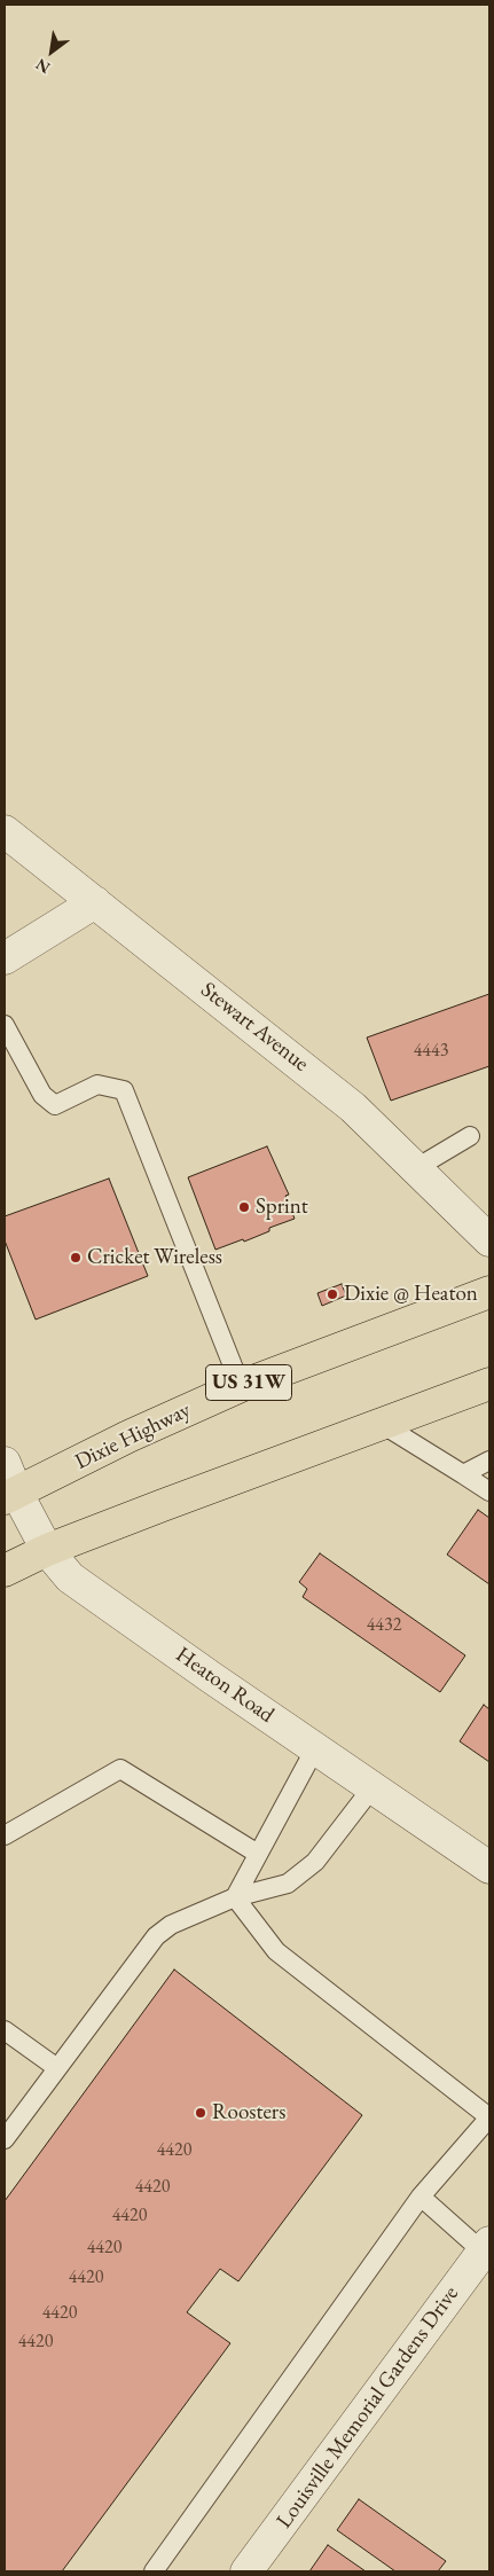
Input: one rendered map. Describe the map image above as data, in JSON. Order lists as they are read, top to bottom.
{
  "streets": {
    "main road": ["US 31W", "Dixie Highway"],
    "street": ["Stewart Avenue", "Heaton Road", "Louisville Memorial Gardens Drive"]
  },
  "crossings": [
    ["Dixie Highway", "Heaton Road"]
  ],
  "places": [
    "Sprint",
    "Cricket Wireless",
    "Dixie @ Heaton",
    "Roosters"
  ],
  "house_numbers": [
    "4443",
    "4432",
    "4420",
    "4420",
    "4420",
    "4420",
    "4420",
    "4420",
    "4420"
  ],
  "north": "bottom left"
}
